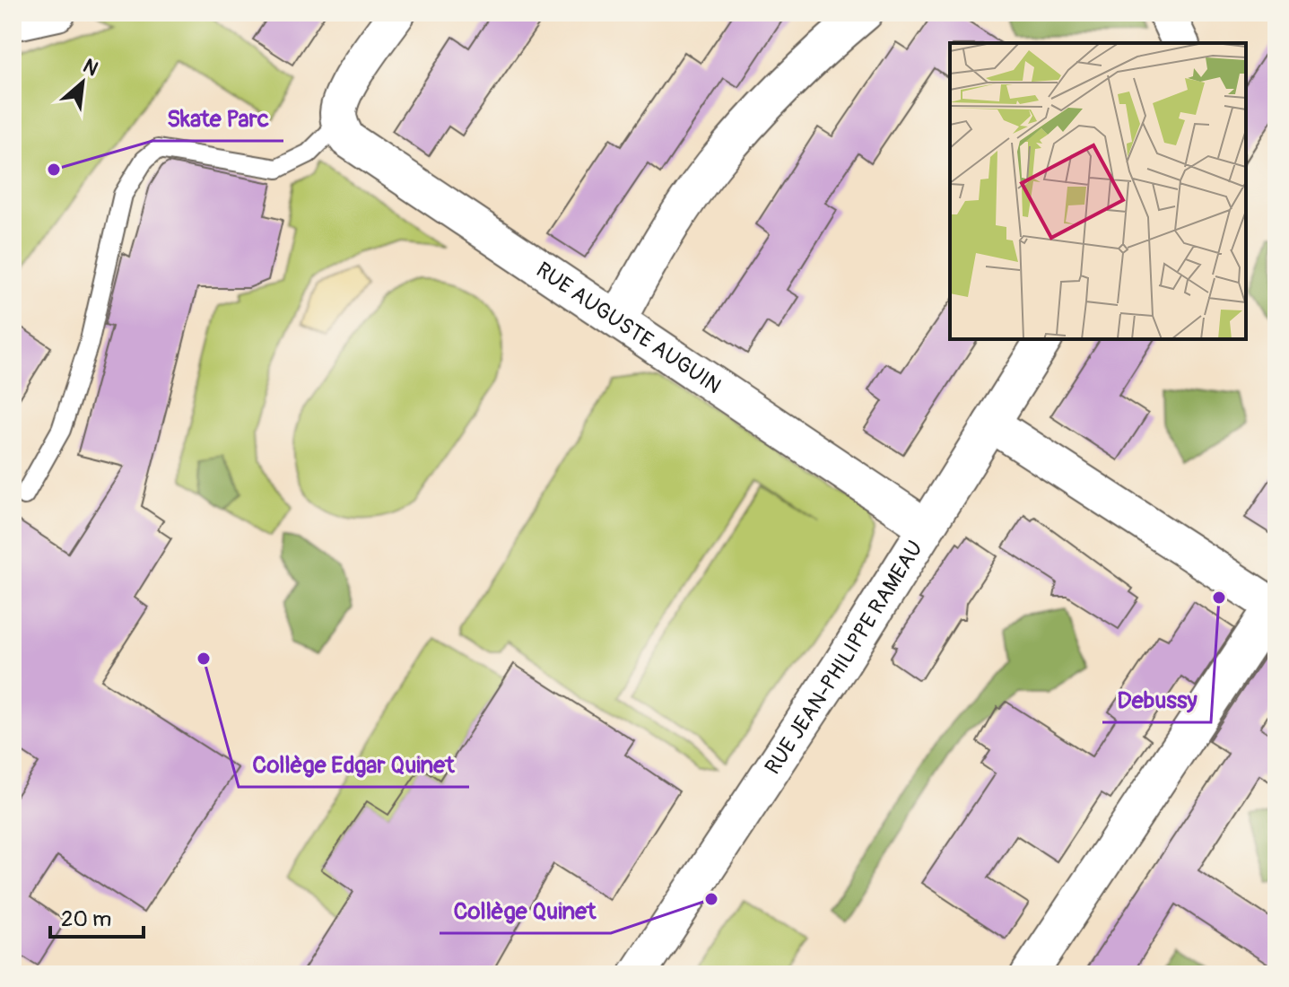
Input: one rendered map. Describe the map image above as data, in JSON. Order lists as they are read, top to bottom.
{
  "streets": {
    "street": ["RUE AUGUSTE AUGUIN", "RUE JEAN-PHILIPPE RAMEAU"]
  },
  "crossings": [
    ["RUE AUGUSTE AUGUIN", "RUE JEAN-PHILIPPE RAMEAU"]
  ],
  "places": [
    "Skate Parc",
    "Debussy",
    "Collège Edgar Quinet",
    "Collège Quinet"
  ],
  "scale_bar": "20 m",
  "north": "top right"
}
